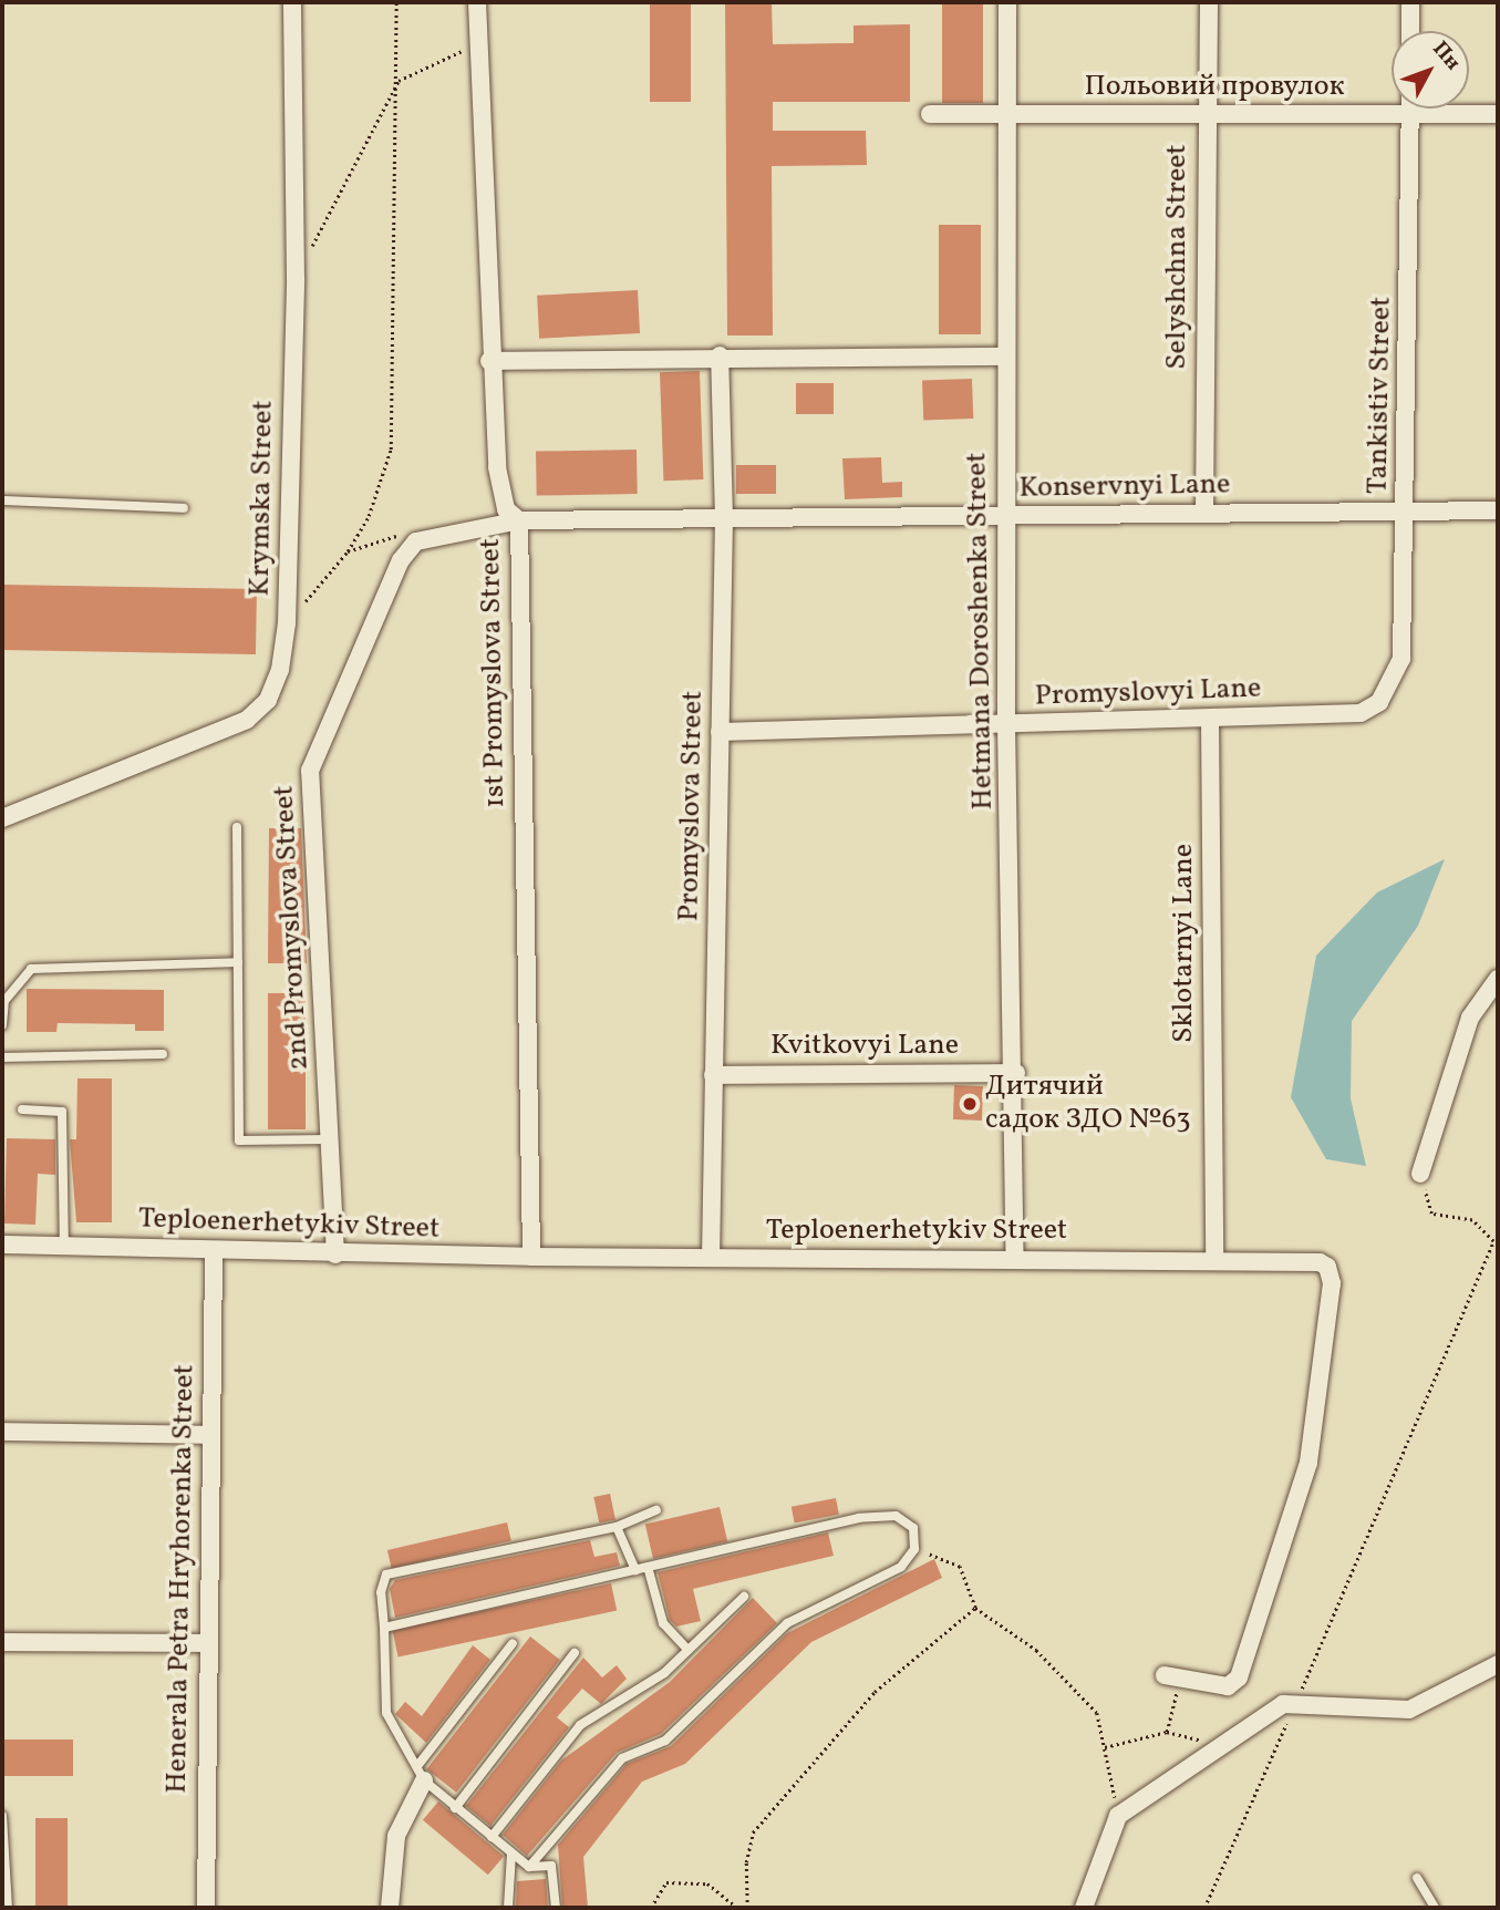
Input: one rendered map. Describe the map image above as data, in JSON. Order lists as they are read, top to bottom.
{
  "streets": {
    "street": [
      "Польовий провулок",
      "Selyshchna Street",
      "Tankistiv Street",
      "Konservnyi Lane",
      "Krymska Street",
      "Hetmana Doroshenka Street",
      "1st Promyslova Street",
      "Promyslovyi Lane",
      "Promyslova Street",
      "2nd Promyslova Street",
      "Sklotarnyi Lane",
      "Kvitkovyi Lane",
      "Teploenerhetykiv Street",
      "Henerala Petra Hryhorenka Street"
    ]
  },
  "crossings": [
    ["Польовий провулок", "Selyshchna Street"],
    ["Польовий провулок", "Tankistiv Street"],
    ["Польовий провулок", "Hetmana Doroshenka Street"],
    ["Selyshchna Street", "Konservnyi Lane"],
    ["Tankistiv Street", "Konservnyi Lane"],
    ["Tankistiv Street", "Promyslovyi Lane"],
    ["Konservnyi Lane", "Hetmana Doroshenka Street"],
    ["Konservnyi Lane", "1st Promyslova Street"],
    ["Konservnyi Lane", "Promyslova Street"],
    ["Konservnyi Lane", "2nd Promyslova Street"],
    ["Hetmana Doroshenka Street", "Promyslovyi Lane"],
    ["Hetmana Doroshenka Street", "Kvitkovyi Lane"],
    ["Hetmana Doroshenka Street", "Teploenerhetykiv Street"],
    ["1st Promyslova Street", "2nd Promyslova Street"],
    ["1st Promyslova Street", "Teploenerhetykiv Street"],
    ["Promyslovyi Lane", "Promyslova Street"],
    ["Promyslovyi Lane", "Sklotarnyi Lane"],
    ["Promyslova Street", "Kvitkovyi Lane"],
    ["Promyslova Street", "Teploenerhetykiv Street"],
    ["2nd Promyslova Street", "Teploenerhetykiv Street"],
    ["Sklotarnyi Lane", "Teploenerhetykiv Street"],
    ["Teploenerhetykiv Street", "Henerala Petra Hryhorenka Street"]
  ],
  "places": ["Дитячий садок ЗДО №63"],
  "north": "top right"
}
